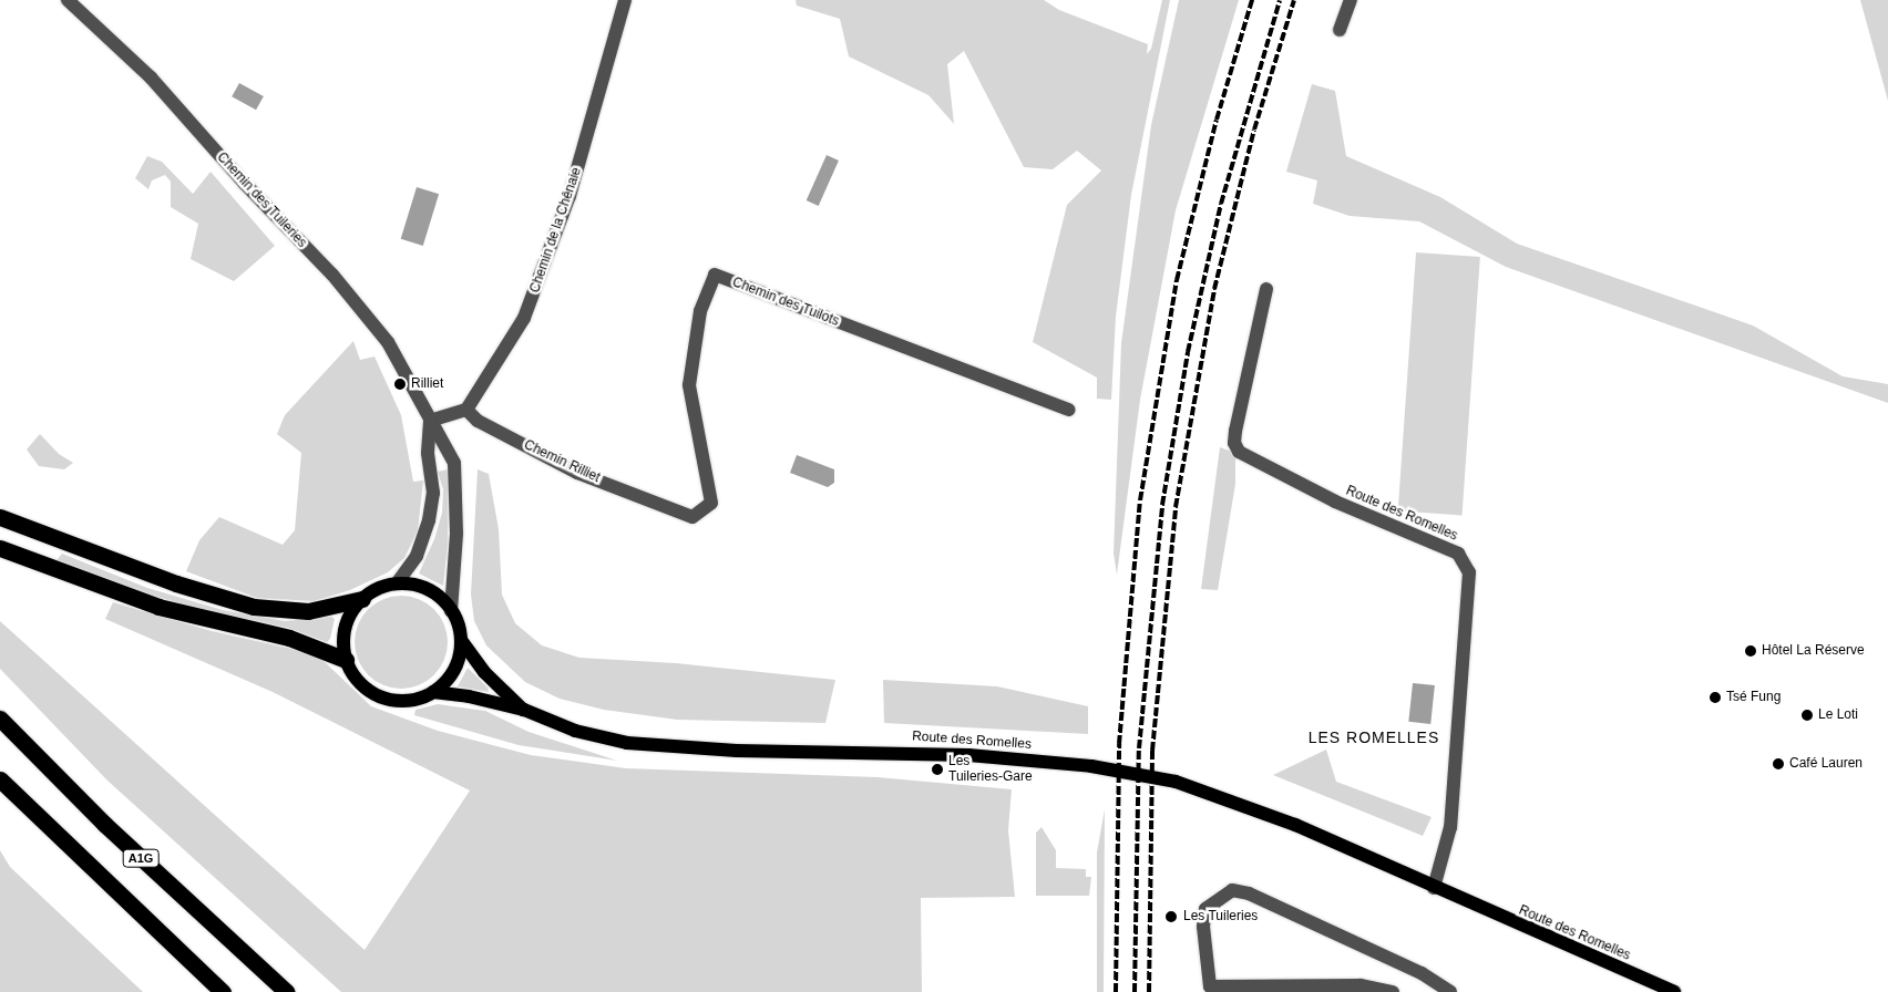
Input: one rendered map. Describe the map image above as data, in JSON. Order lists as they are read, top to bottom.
{
  "streets": {
    "highway": ["A1G"],
    "main road": ["Route des Romelles"],
    "street": [
      "Chemin des Tuileries",
      "Chemin de la Chênaie",
      "Chemin des Tuilots",
      "Chemin Rilliet"
    ]
  },
  "crossings": [
    ["Chemin des Tuileries", "Route des Romelles"],
    ["Chemin de la Chênaie", "Chemin Rilliet"],
    ["Chemin des Tuilots", "Chemin Rilliet"]
  ],
  "districts": ["LES ROMELLES"],
  "places": [
    "Rilliet",
    "Hôtel La Réserve",
    "Tsé Fung",
    "Le Loti",
    "Café Lauren",
    "Les Tuileries-Gare",
    "Les Tuileries"
  ]
}
